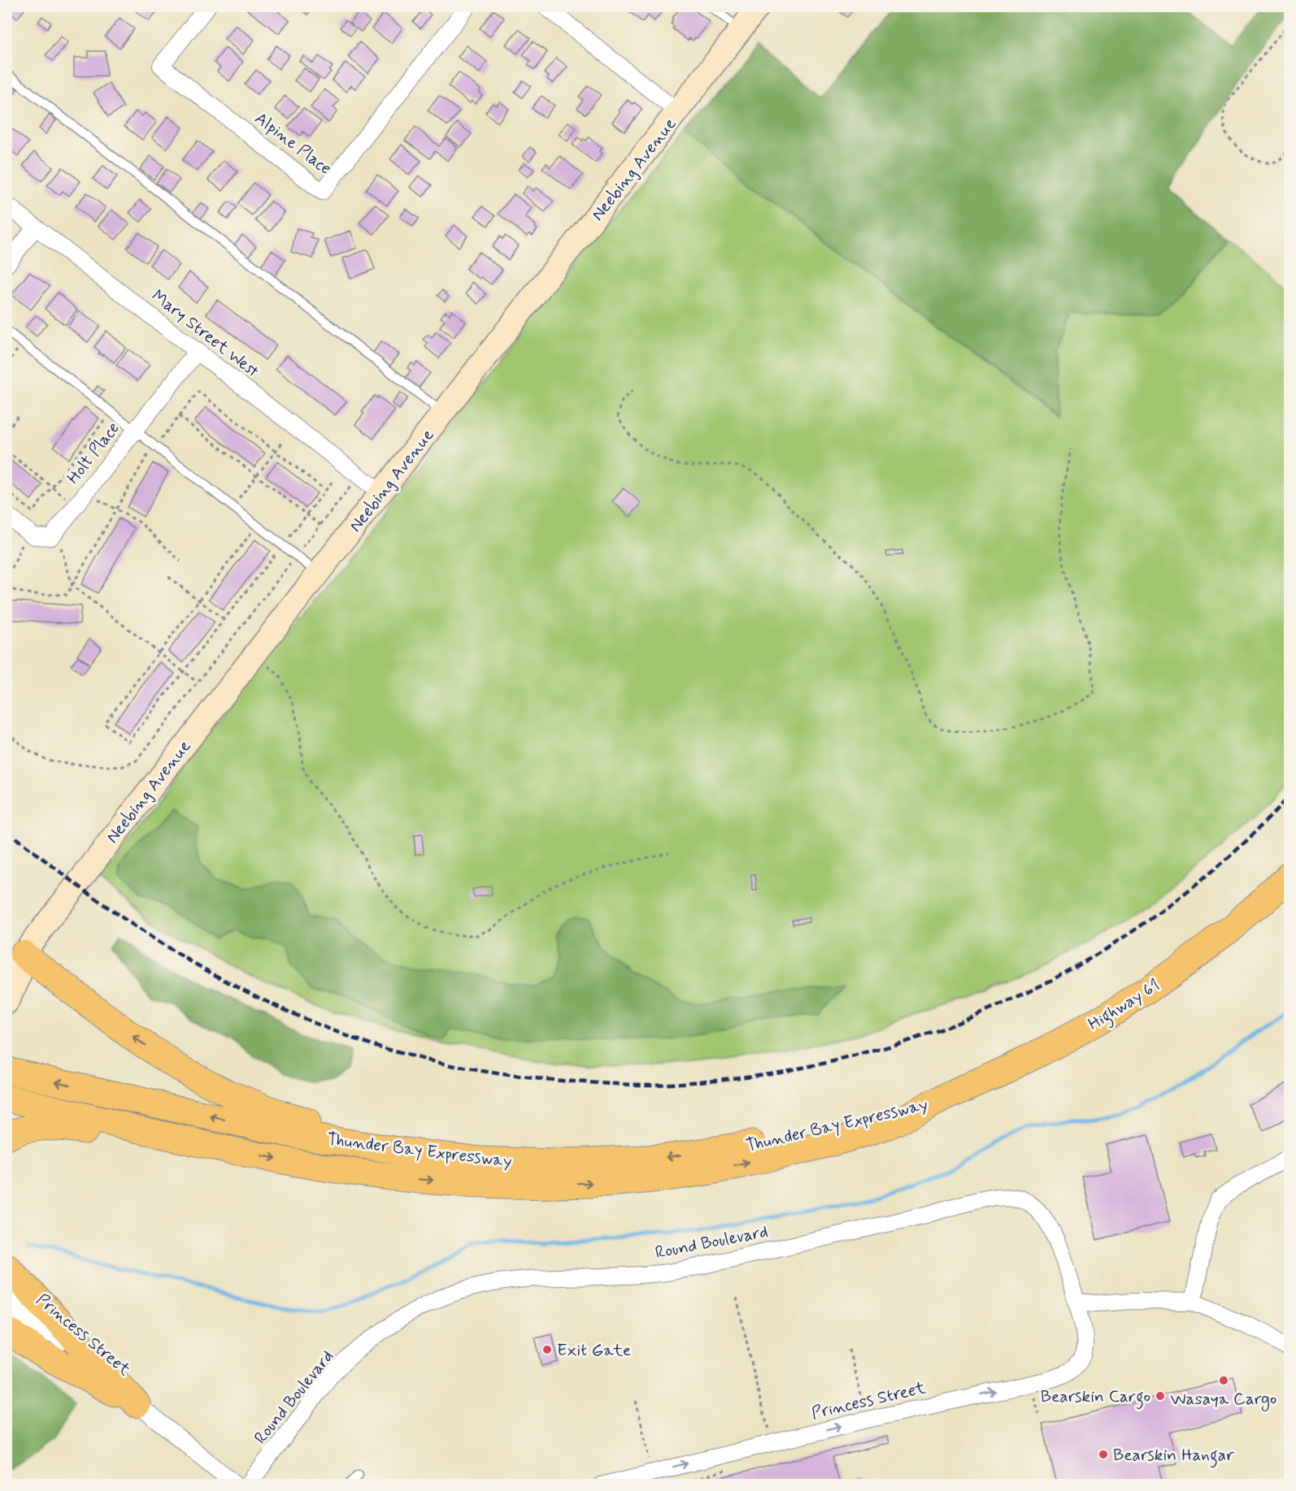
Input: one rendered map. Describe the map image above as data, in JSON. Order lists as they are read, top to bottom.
{
  "streets": {
    "highway": ["Highway 61", "Thunder Bay Expressway"],
    "main road": ["Neebing Avenue"],
    "street": [
      "Alpine Place",
      "Mary Street West",
      "Holt Place",
      "Round Boulevard",
      "Princess Street"
    ]
  },
  "crossings": [
    ["Neebing Avenue", "Mary Street West"],
    ["Mary Street West", "Holt Place"],
    ["Highway 61", "Thunder Bay Expressway"],
    ["Round Boulevard", "Princess Street"]
  ],
  "one_way": ["Princess Street"],
  "places": [
    "Exit Gate",
    "Wasaya Cargo",
    "Bearskin Cargo",
    "Bearskin Hangar"
  ]
}
